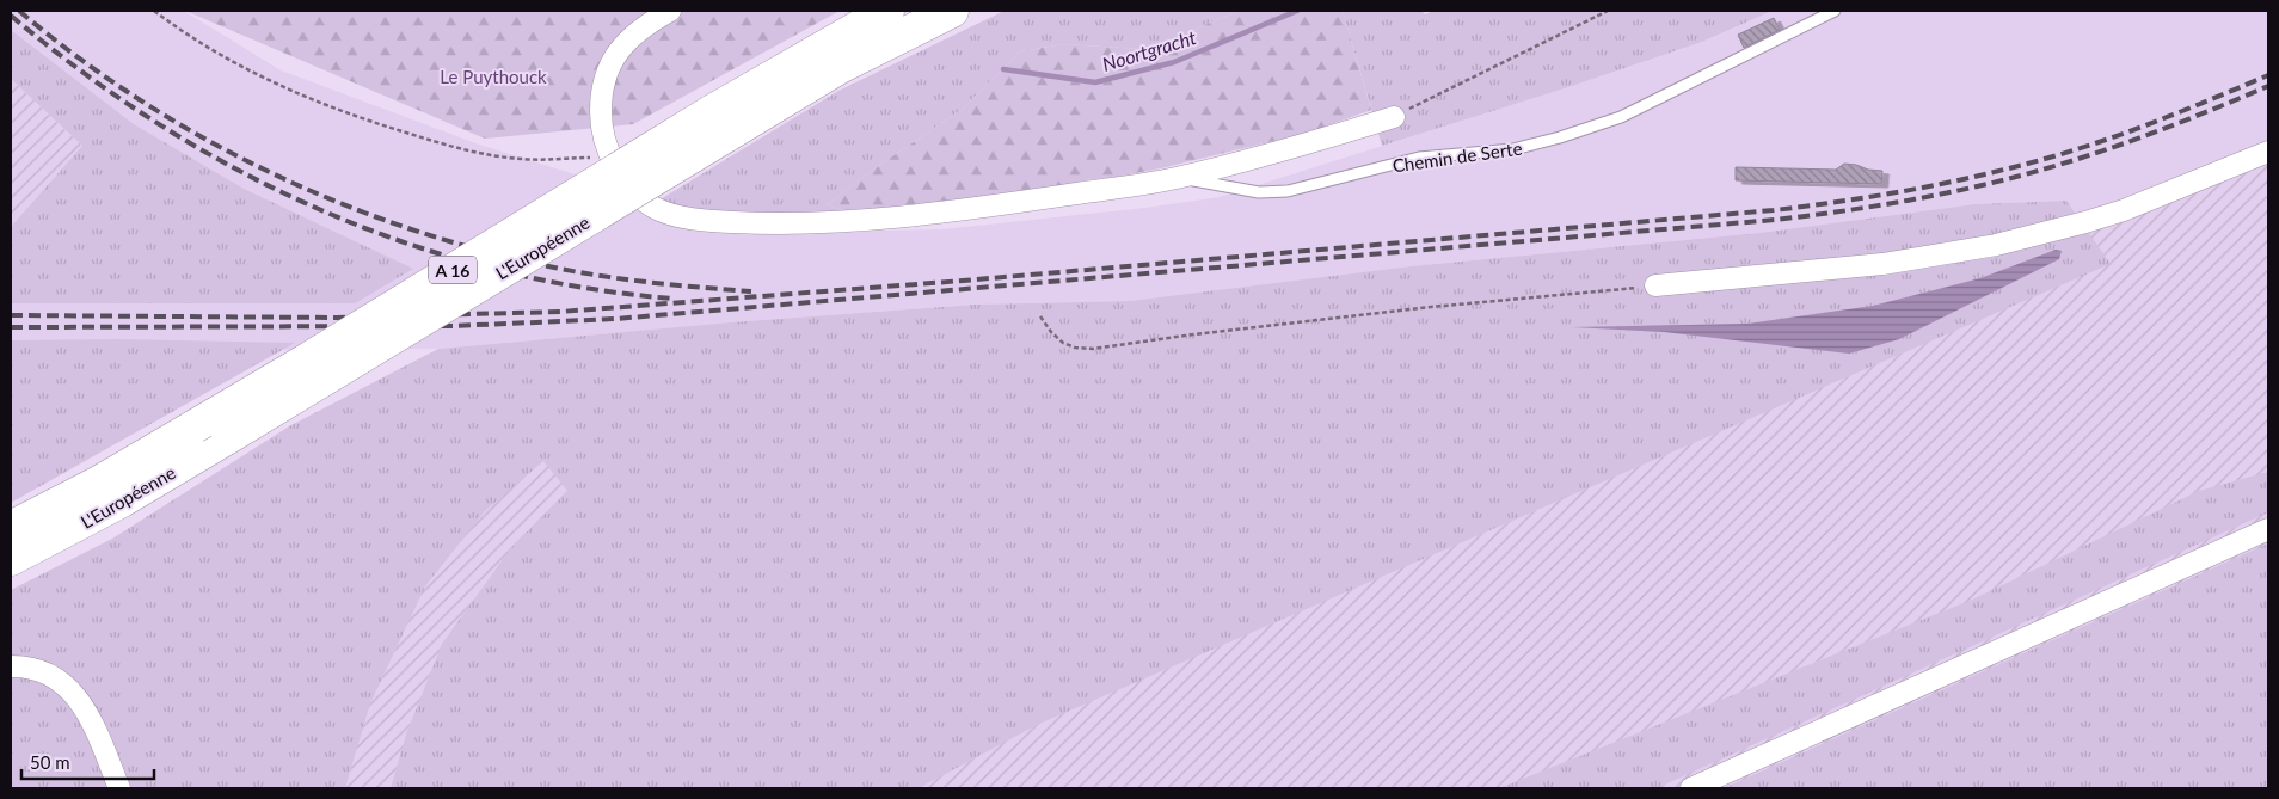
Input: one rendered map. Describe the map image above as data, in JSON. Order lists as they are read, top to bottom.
{
  "streets": {
    "highway": ["L'Européenne", "A 16"],
    "street": ["Chemin de Serte"]
  },
  "water": ["Noortgracht"],
  "parks": ["Le Puythouck"],
  "scale_bar": "50 m"
}
